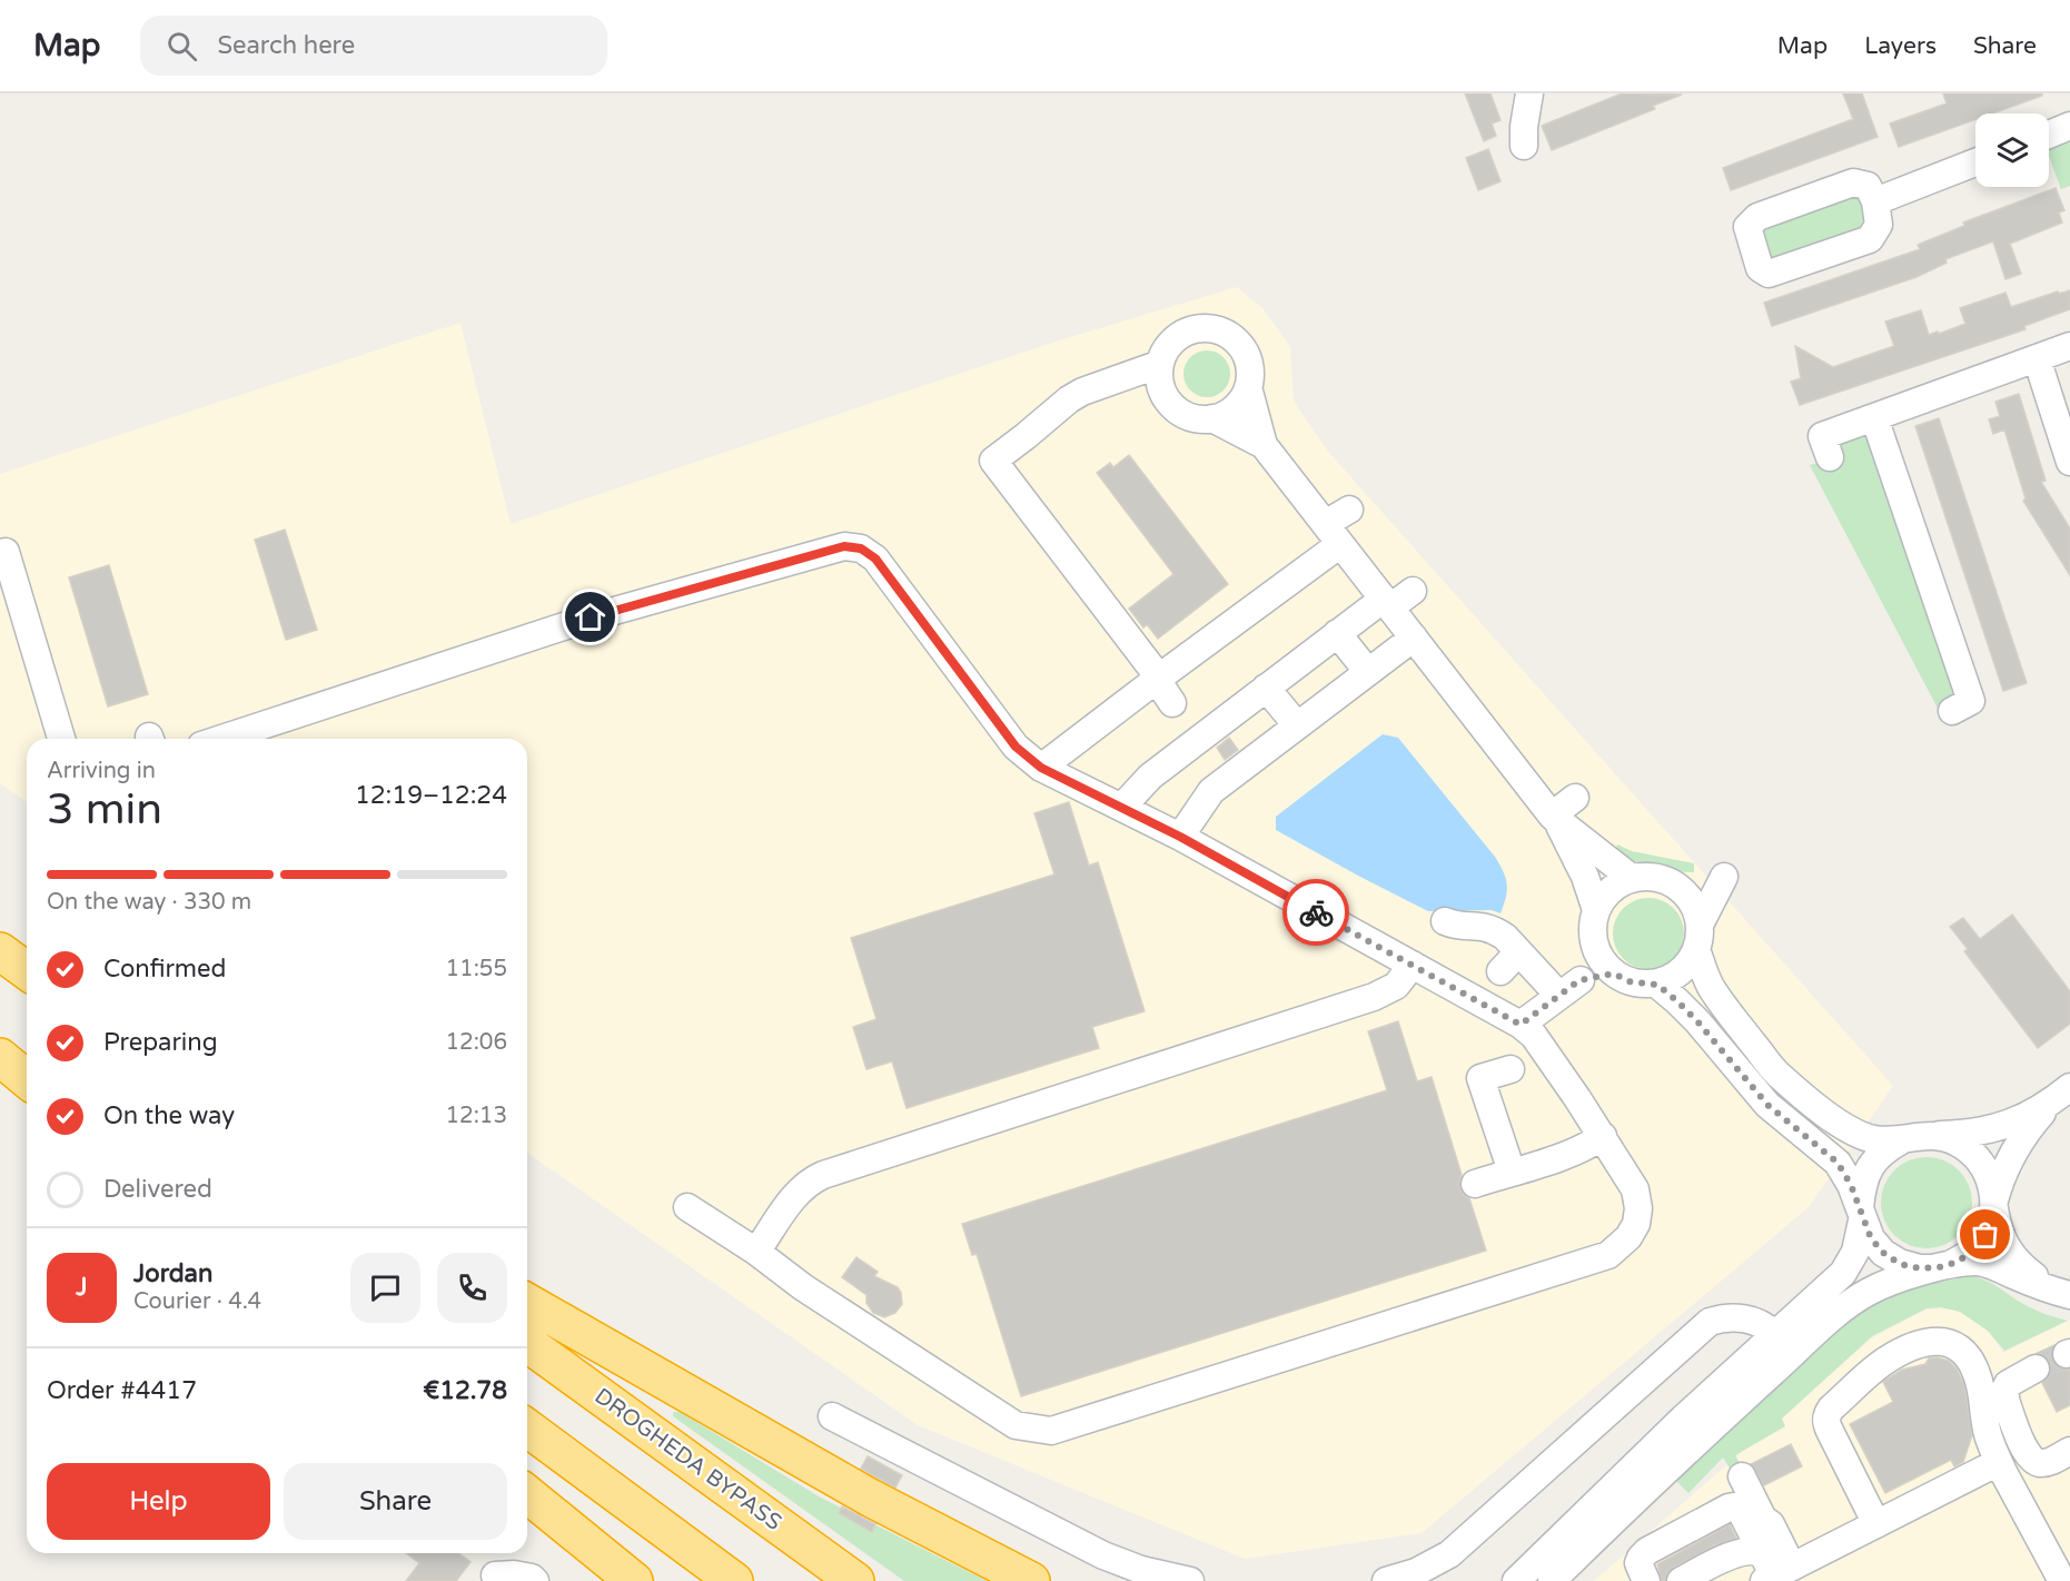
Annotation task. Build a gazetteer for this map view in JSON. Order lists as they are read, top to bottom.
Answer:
{
  "streets": {
    "highway": ["DROGHEDA BYPASS"]
  },
  "page": {
    "header": "Map",
    "search": "Search here",
    "nav": ["Map", "Layers", "Share"],
    "heading": ["3 min", "Arriving in", "12:19–12:24"],
    "panel": [
      "Jordan",
      "Courier · 4.4",
      "Order #4417",
      "€12.78"
    ],
    "bar": "On the way · 330 m",
    "list": [
      ["Confirmed", "11:55"],
      ["Preparing", "12:06"],
      ["On the way", "12:13"],
      "Delivered"
    ],
    "round": "J",
    "buttons": ["Help", "Share"]
  }
}
